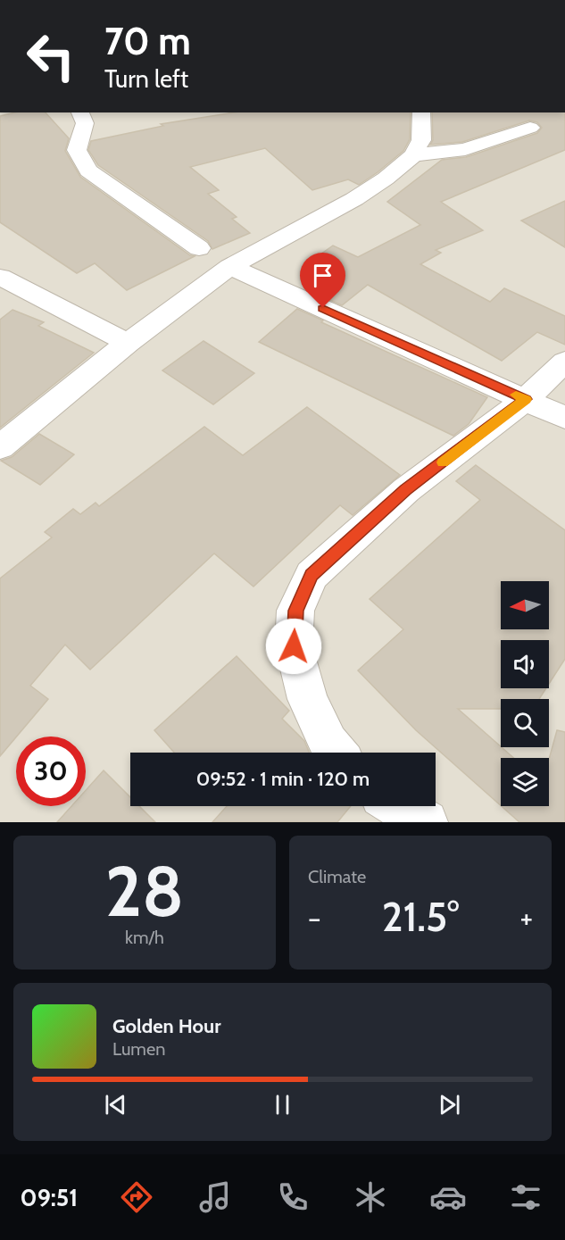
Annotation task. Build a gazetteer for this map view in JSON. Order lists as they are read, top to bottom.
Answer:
{
  "north": "left",
  "page": {
    "turn": ["70 m", "Turn left"],
    "limit": "30",
    "trip": "09:52 · 1 min · 120 m",
    "tile": [
      ["28", "km/h"],
      "Climate"
    ],
    "heat": ["−", "21.5°", "+"],
    "song": ["Golden Hour", "Lumen"],
    "tabs": "09:51"
  }
}
